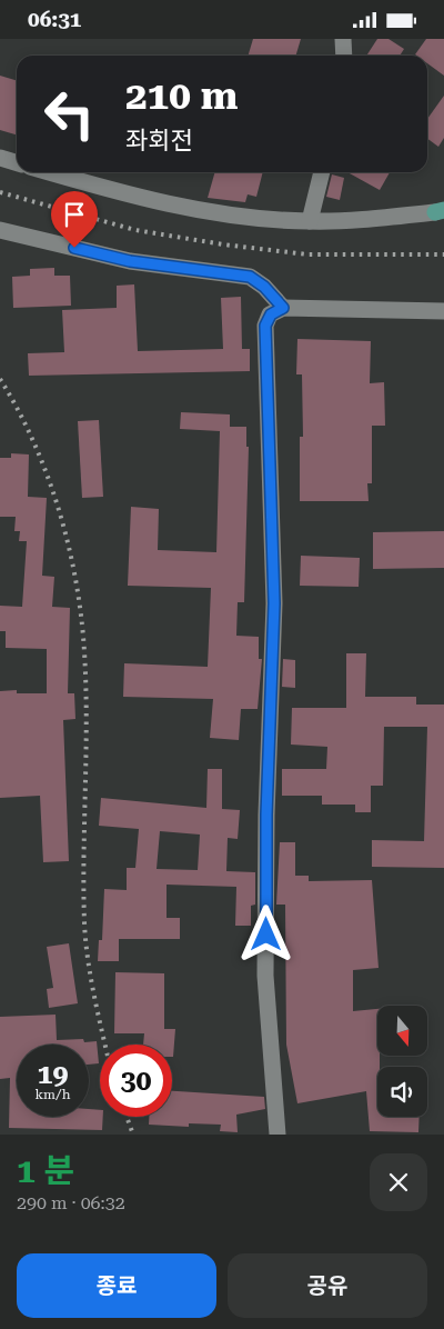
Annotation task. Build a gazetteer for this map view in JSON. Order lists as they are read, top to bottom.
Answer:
{
  "north": "bottom",
  "page": {
    "status": "06:31",
    "turn": ["210 m", "좌회전"],
    "speed": "19 km/h",
    "limit": "30",
    "heading": ["1 분", "290 m · 06:32"],
    "buttons": ["종료", "공유"]
  }
}
